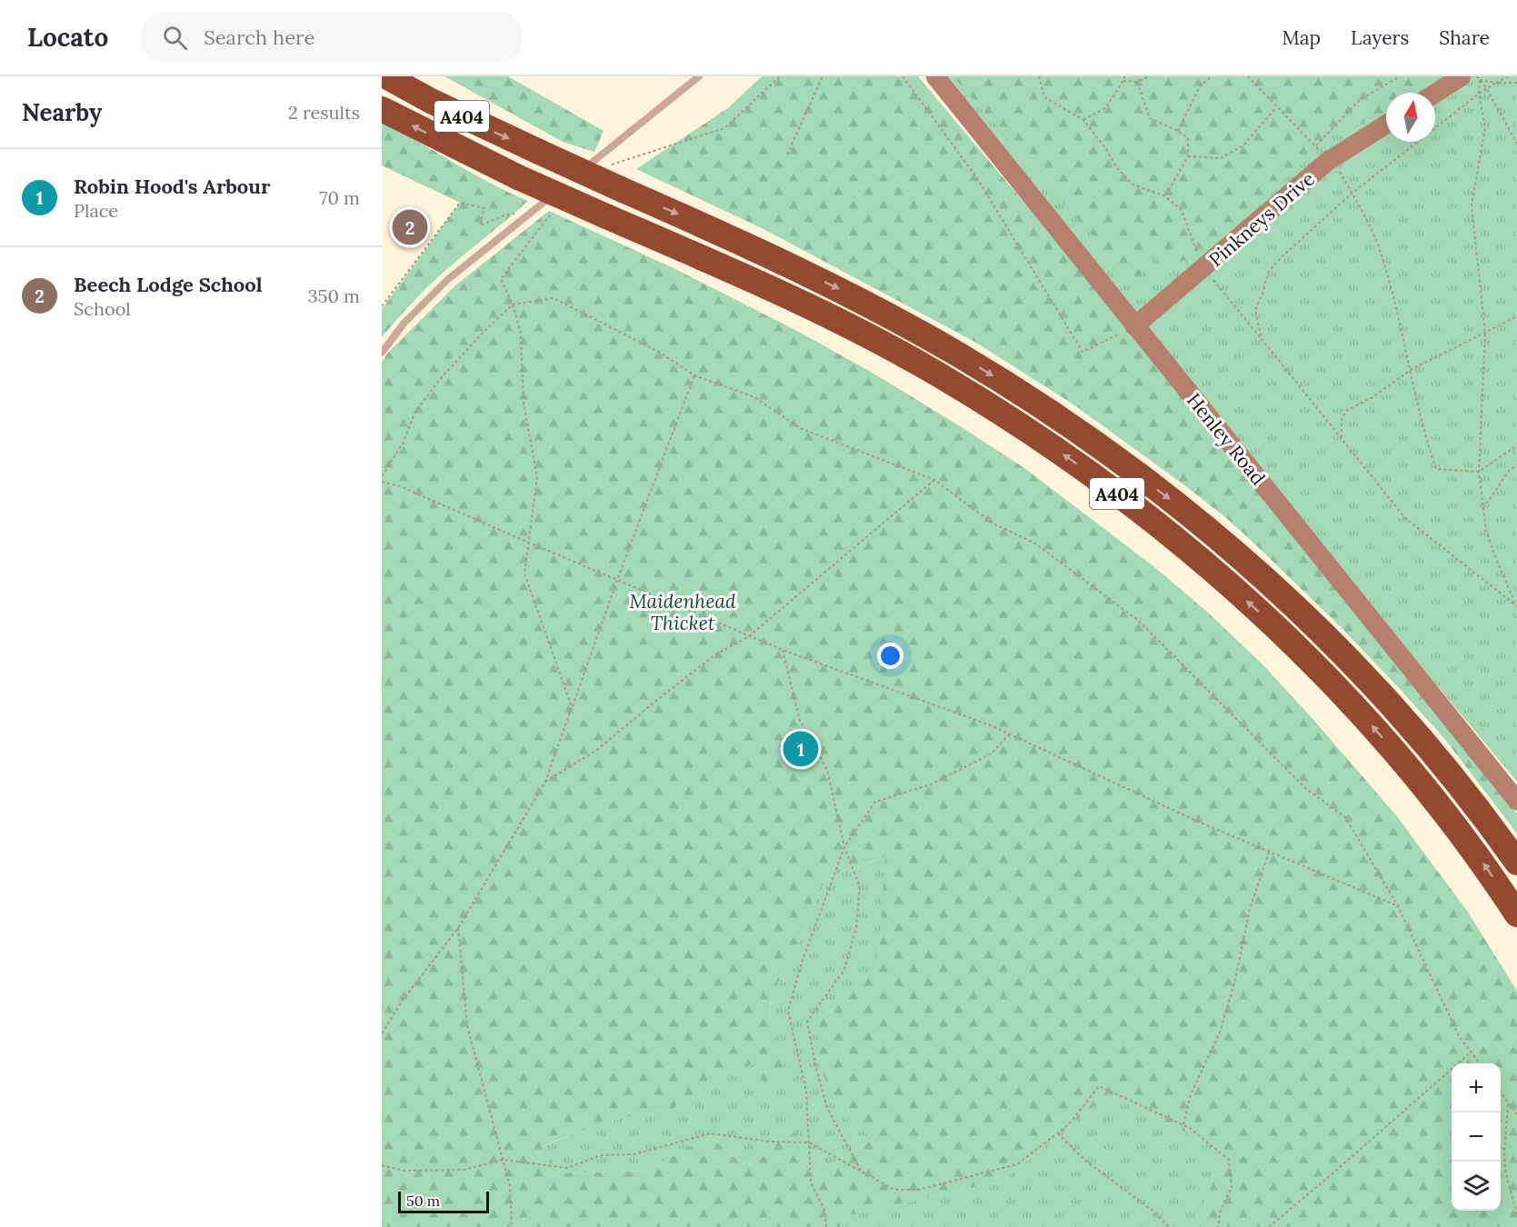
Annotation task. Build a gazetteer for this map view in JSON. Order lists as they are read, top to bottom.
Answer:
{
  "streets": {
    "highway": ["A404"],
    "street": ["Pinkneys Drive", "Henley Road"]
  },
  "crossings": [
    ["Pinkneys Drive", "Henley Road"]
  ],
  "parks": ["Maidenhead Thicket"],
  "scale_bar": "50 m",
  "north": "top",
  "page": {
    "header": "Locato",
    "search": "Search here",
    "nav": ["Map", "Layers", "Share"],
    "heading": ["Nearby", "2 results"],
    "list": [
      {
        "mark": "1",
        "name": "Robin Hood's Arbour",
        "note": "Place",
        "value": "70 m"
      },
      {
        "mark": "2",
        "name": "Beech Lodge School",
        "note": "School",
        "value": "350 m"
      }
    ],
    "pins": ["2", "1"],
    "map_buttons": ["+", "−"],
    "scale": "50 m"
  }
}
